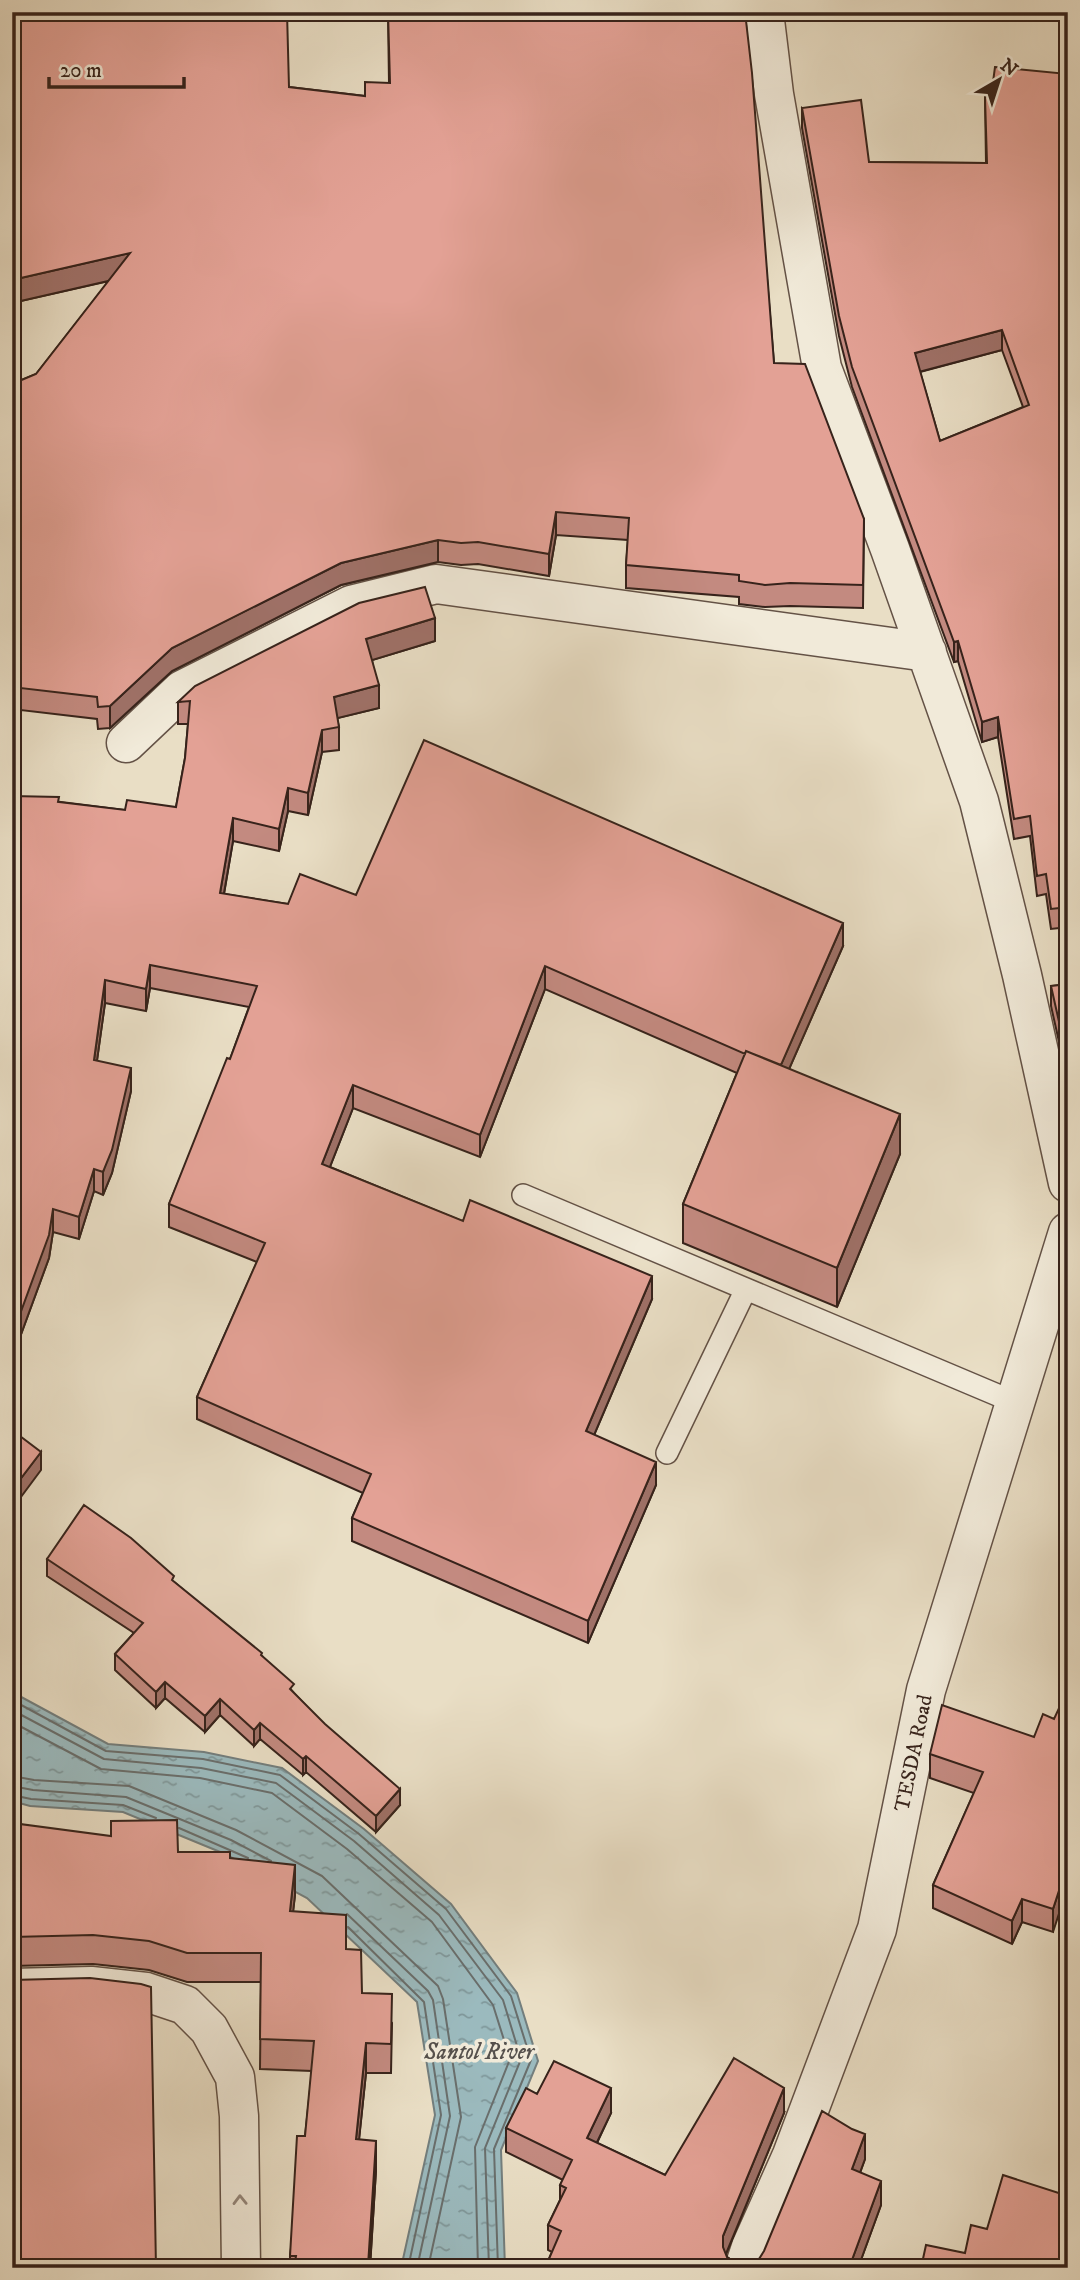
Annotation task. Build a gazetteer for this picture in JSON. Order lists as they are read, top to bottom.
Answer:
{
  "streets": {
    "street": ["TESDA Road"]
  },
  "water": ["Santol River"],
  "scale_bar": "20 m",
  "north": "top right"
}
